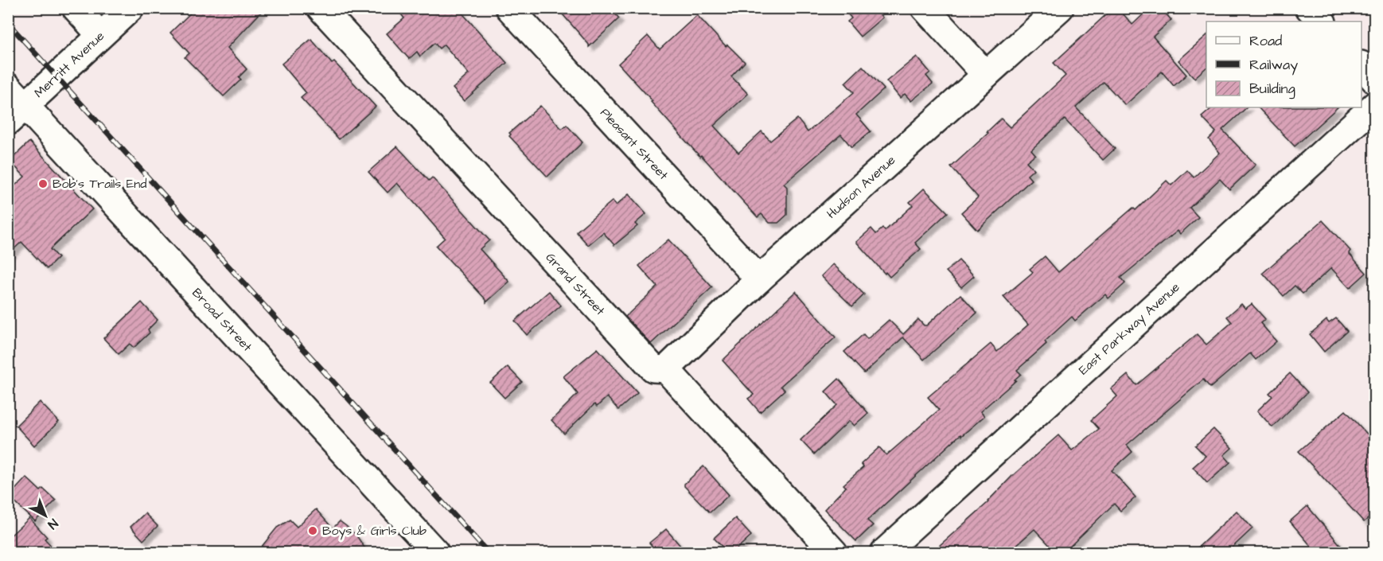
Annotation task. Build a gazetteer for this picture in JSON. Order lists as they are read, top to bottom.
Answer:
{
  "streets": {
    "street": [
      "Merritt Avenue",
      "Pleasant Street",
      "Hudson Avenue",
      "Grand Street",
      "Broad Street",
      "East Parkway Avenue"
    ]
  },
  "crossings": [
    ["Merritt Avenue", "Broad Street"],
    ["Pleasant Street", "Hudson Avenue"],
    ["Hudson Avenue", "Grand Street"]
  ],
  "places": ["Bob's Trails End", "Boys & Girls Club"],
  "legend": ["Road", "Railway", "Building"],
  "north": "bottom right"
}
